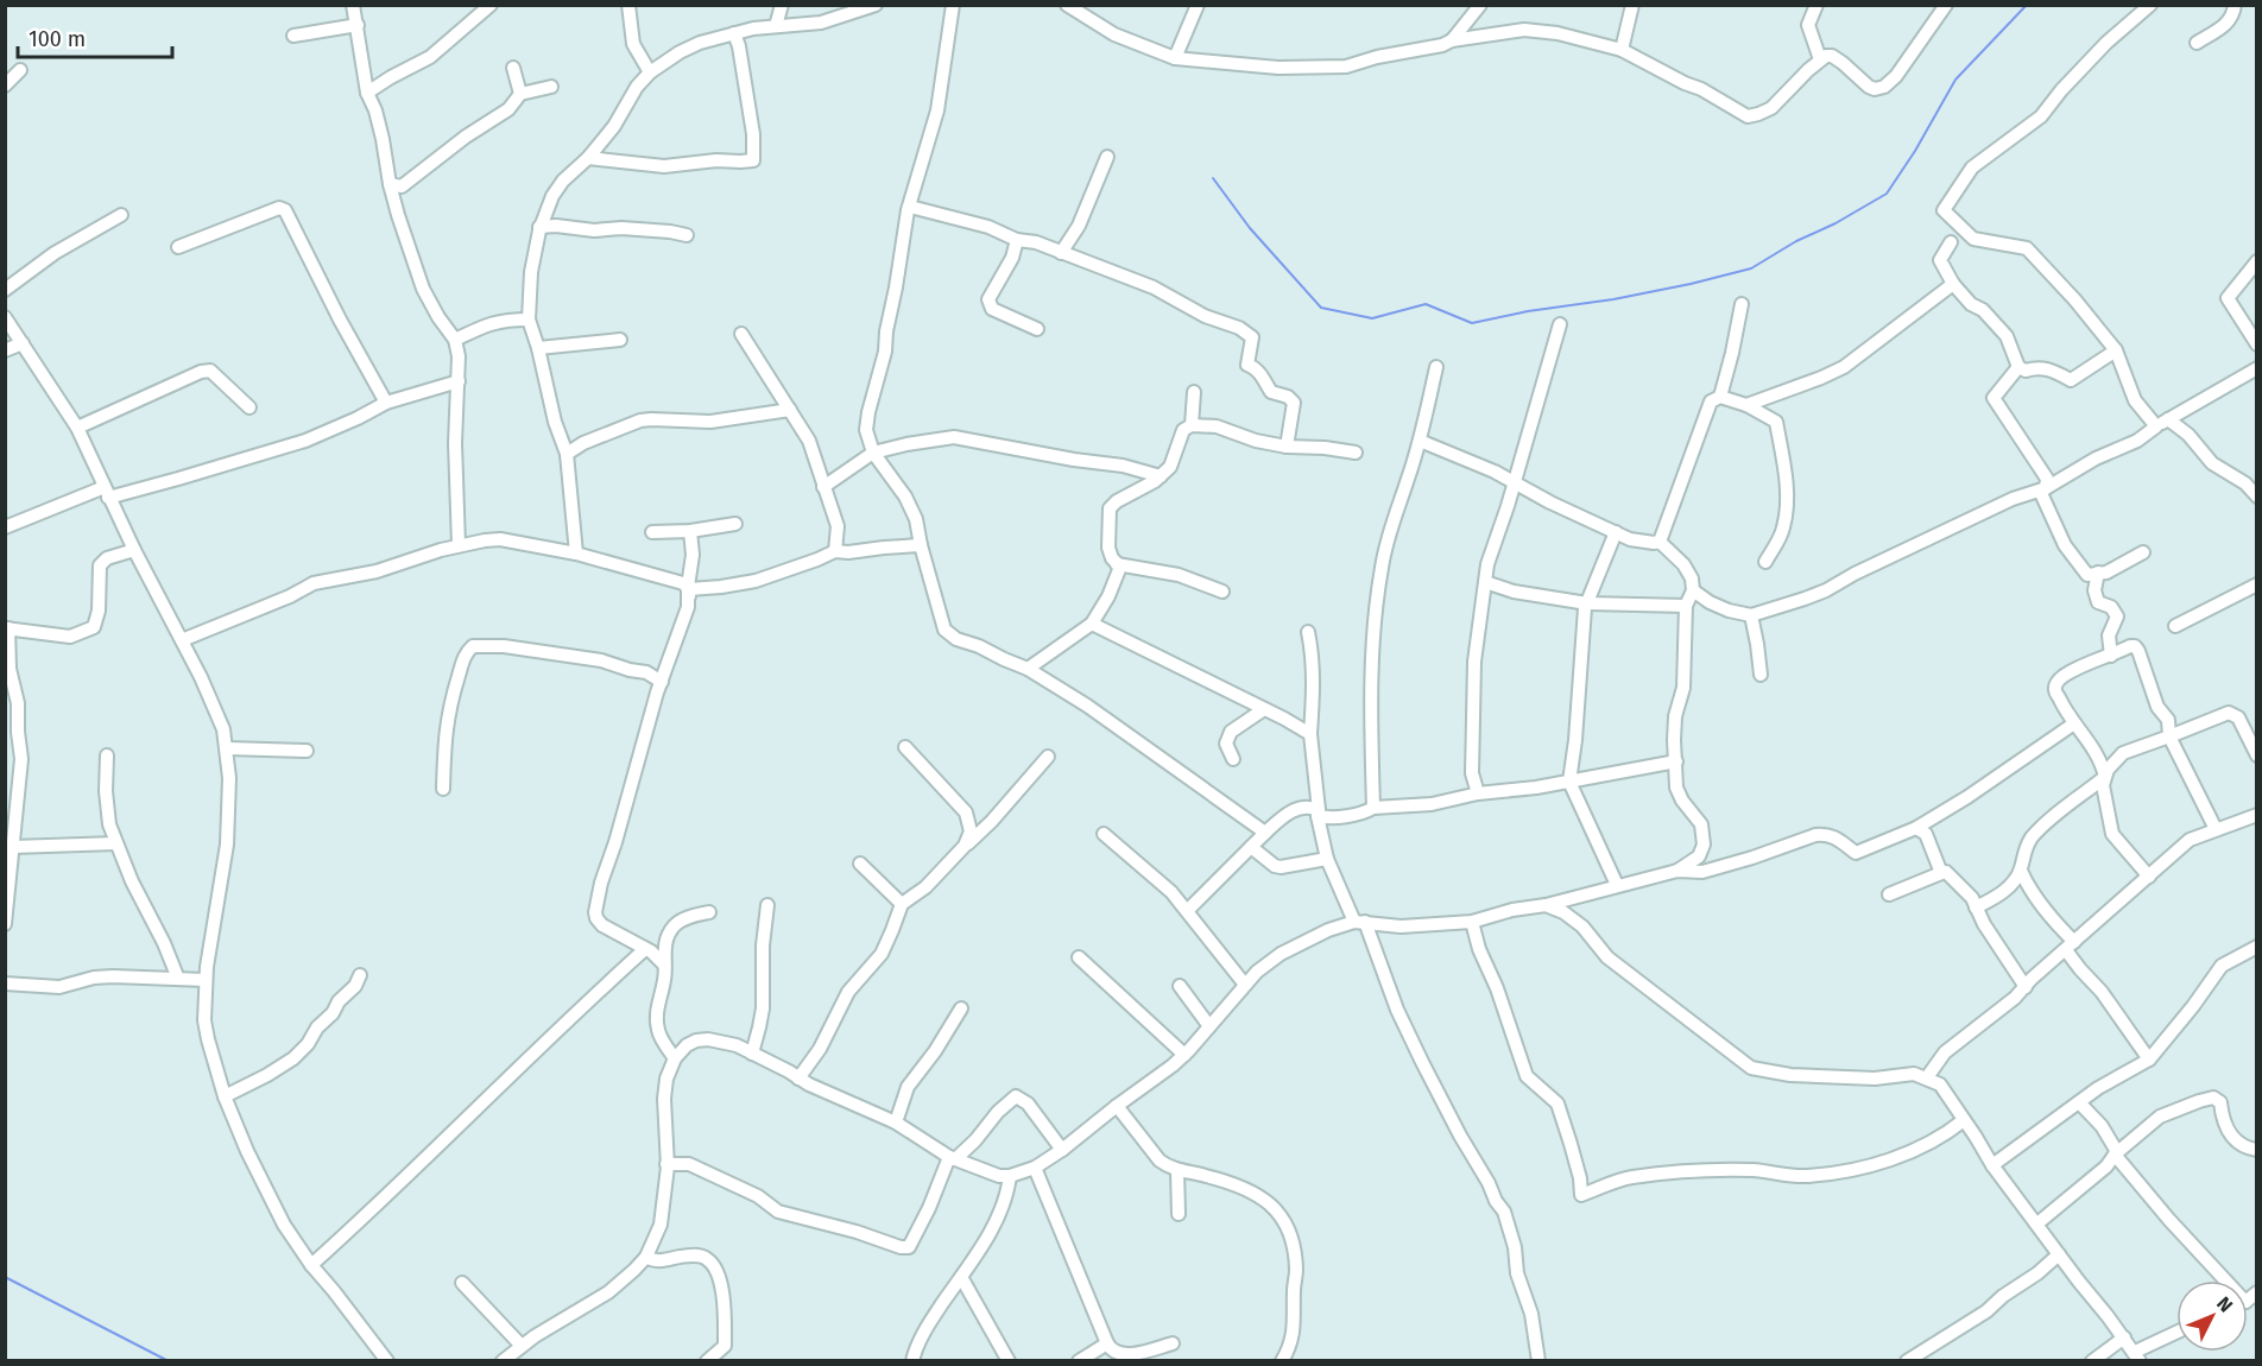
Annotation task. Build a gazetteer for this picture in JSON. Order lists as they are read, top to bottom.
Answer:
{
  "scale_bar": "100 m",
  "north": "top right"
}
